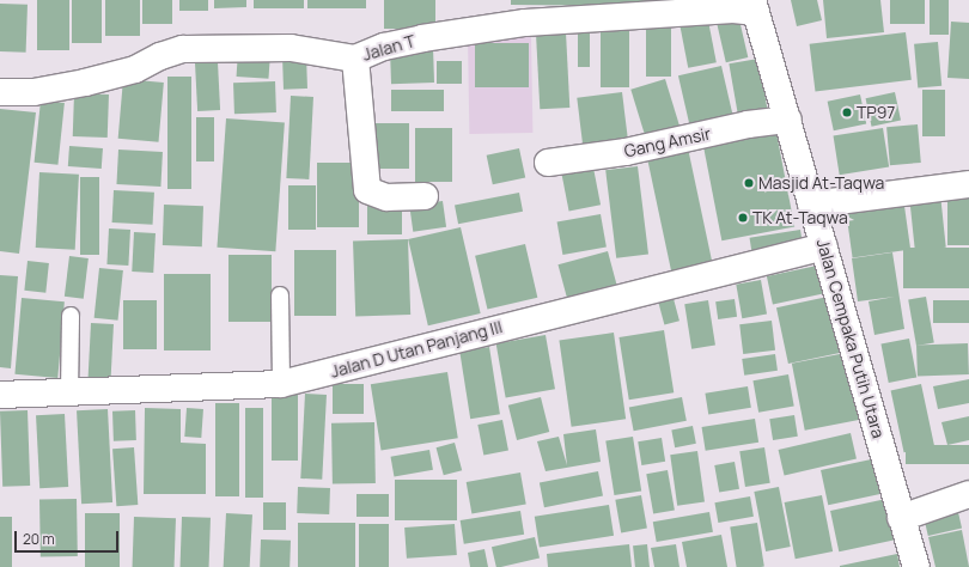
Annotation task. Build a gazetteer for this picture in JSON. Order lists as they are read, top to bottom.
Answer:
{
  "streets": {
    "street": [
      "Jalan T",
      "Gang Amsir",
      "Jalan Cempaka Putih Utara",
      "Jalan D Utan Panjang III"
    ]
  },
  "crossings": [
    ["Jalan T", "Jalan Cempaka Putih Utara"],
    ["Gang Amsir", "Jalan Cempaka Putih Utara"],
    ["Jalan Cempaka Putih Utara", "Jalan D Utan Panjang III"]
  ],
  "places": ["TP97", "Masjid At-Taqwa", "TK At-Taqwa"],
  "scale_bar": "20 m"
}
